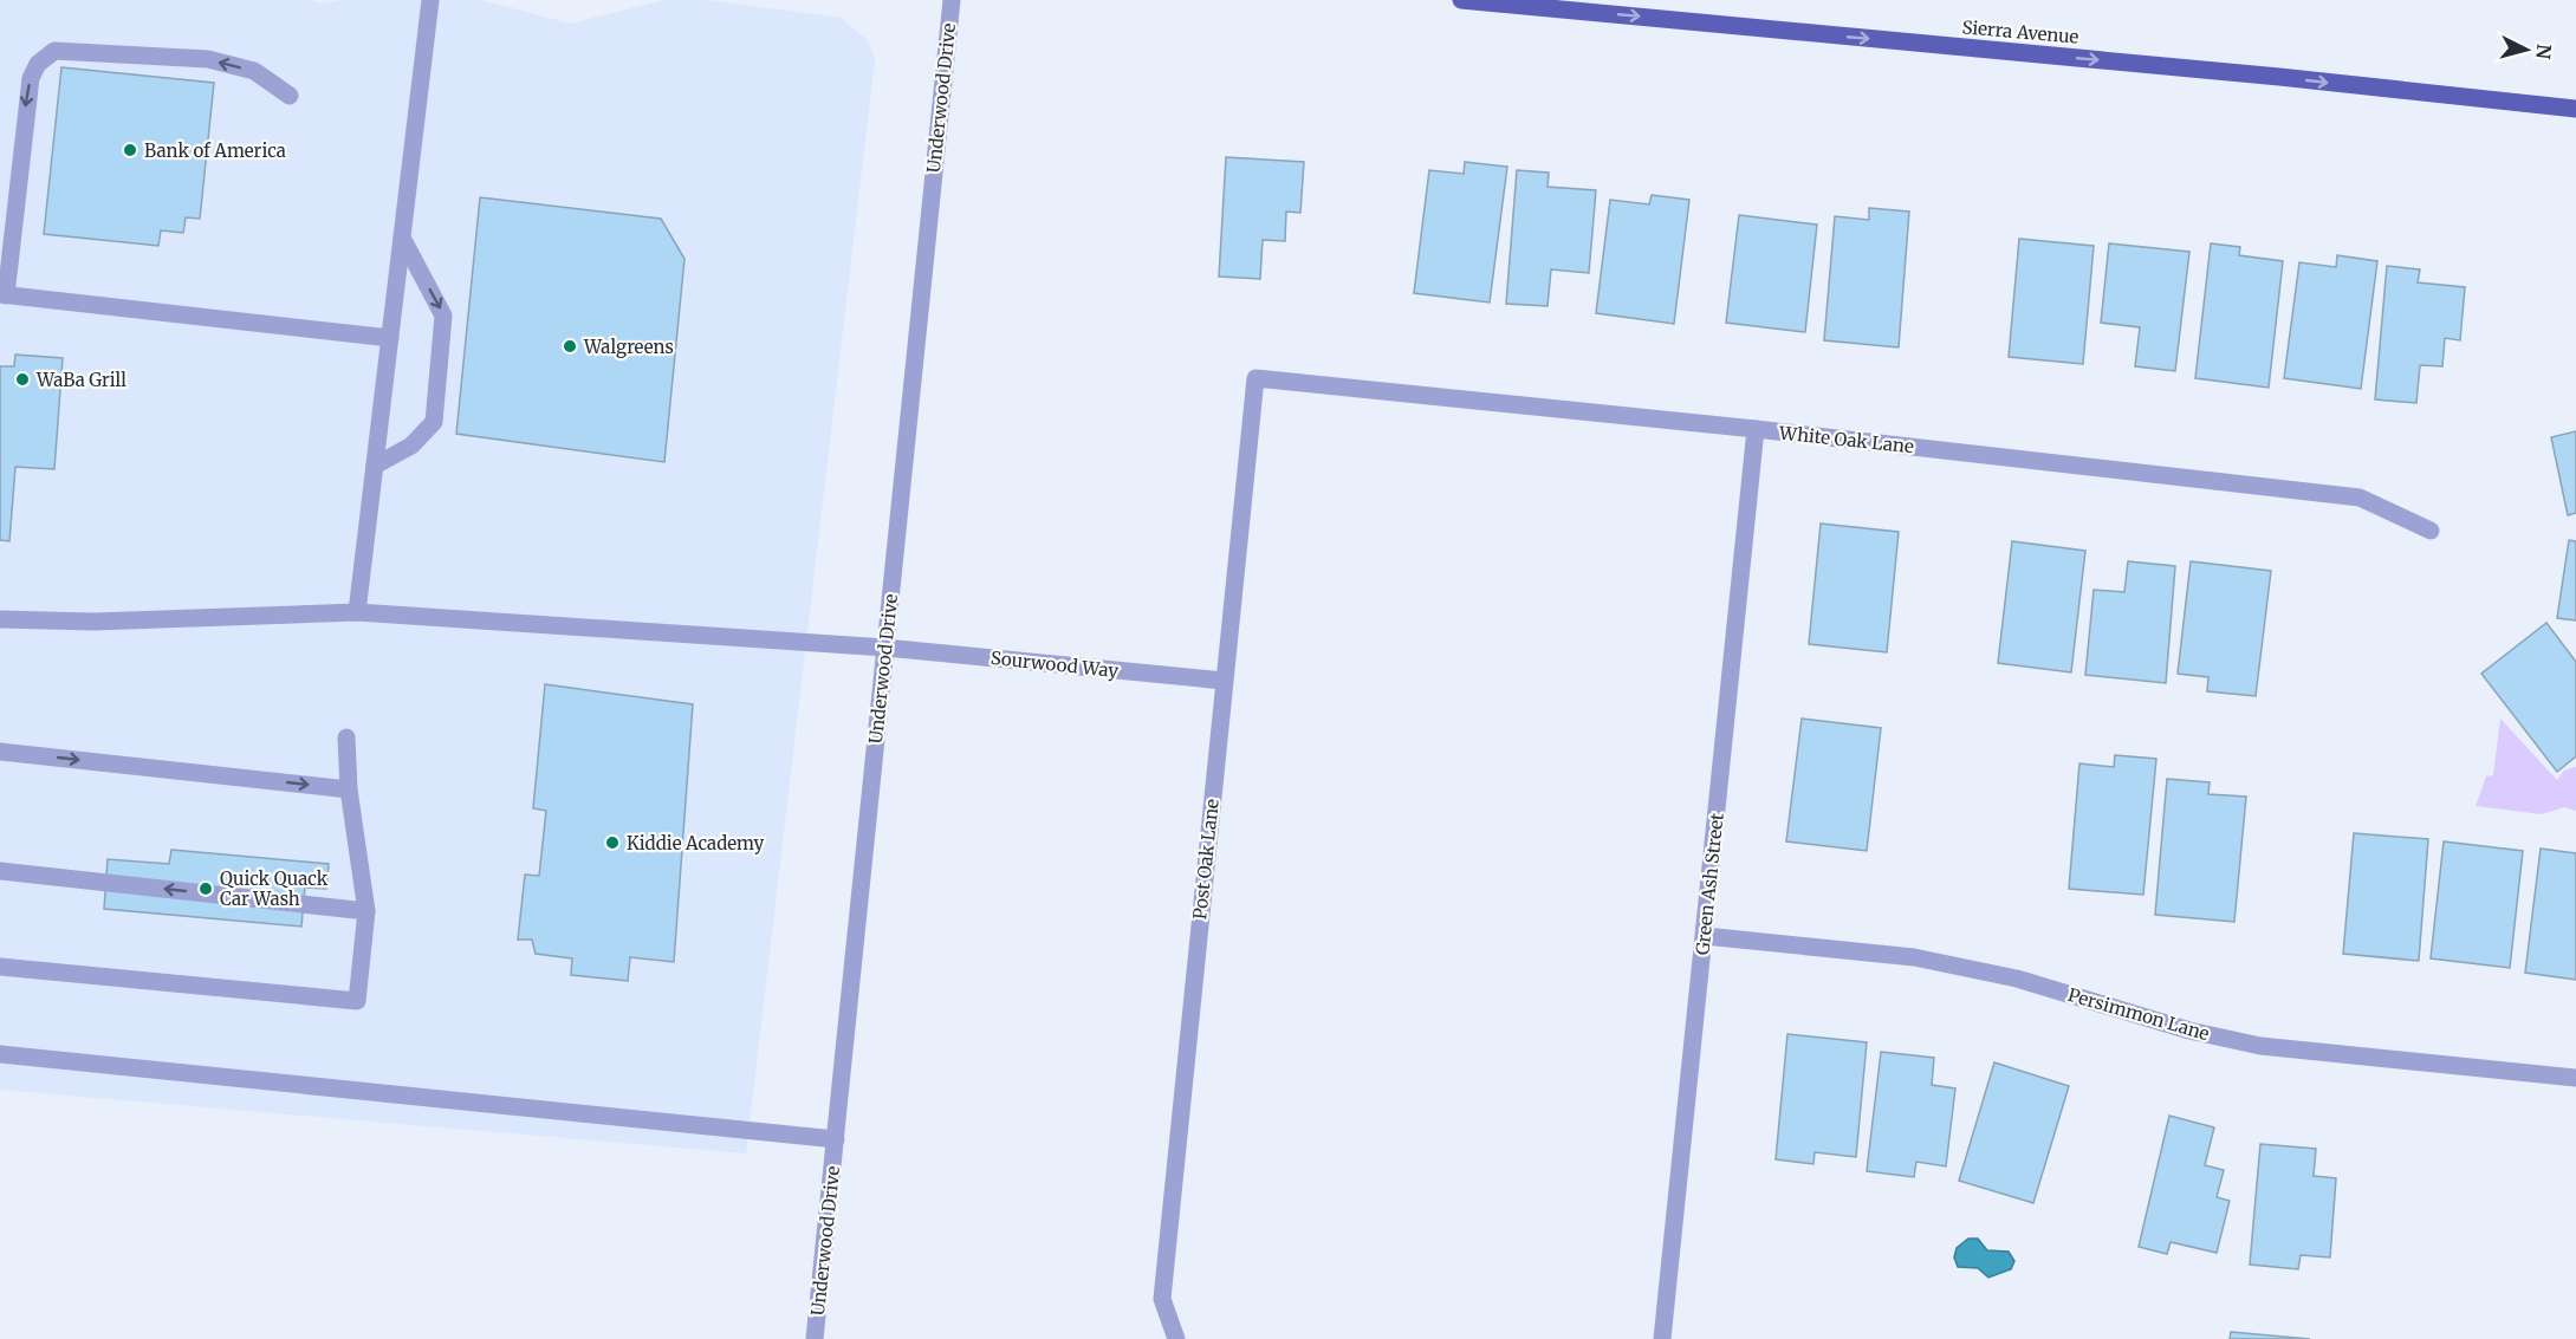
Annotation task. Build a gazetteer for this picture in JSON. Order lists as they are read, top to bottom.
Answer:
{
  "streets": {
    "main road": ["Sierra Avenue"],
    "street": [
      "Underwood Drive",
      "White Oak Lane",
      "Sourwood Way",
      "Post Oak Lane",
      "Green Ash Street",
      "Persimmon Lane"
    ]
  },
  "crossings": [
    ["Underwood Drive", "Sourwood Way"],
    ["White Oak Lane", "Post Oak Lane"],
    ["White Oak Lane", "Green Ash Street"],
    ["Sourwood Way", "Post Oak Lane"],
    ["Green Ash Street", "Persimmon Lane"]
  ],
  "one_way": ["Sierra Avenue"],
  "places": [
    "Bank of America",
    "Walgreens",
    "WaBa Grill",
    "Kiddie Academy",
    "Quick Quack Car Wash"
  ],
  "north": "right"
}
